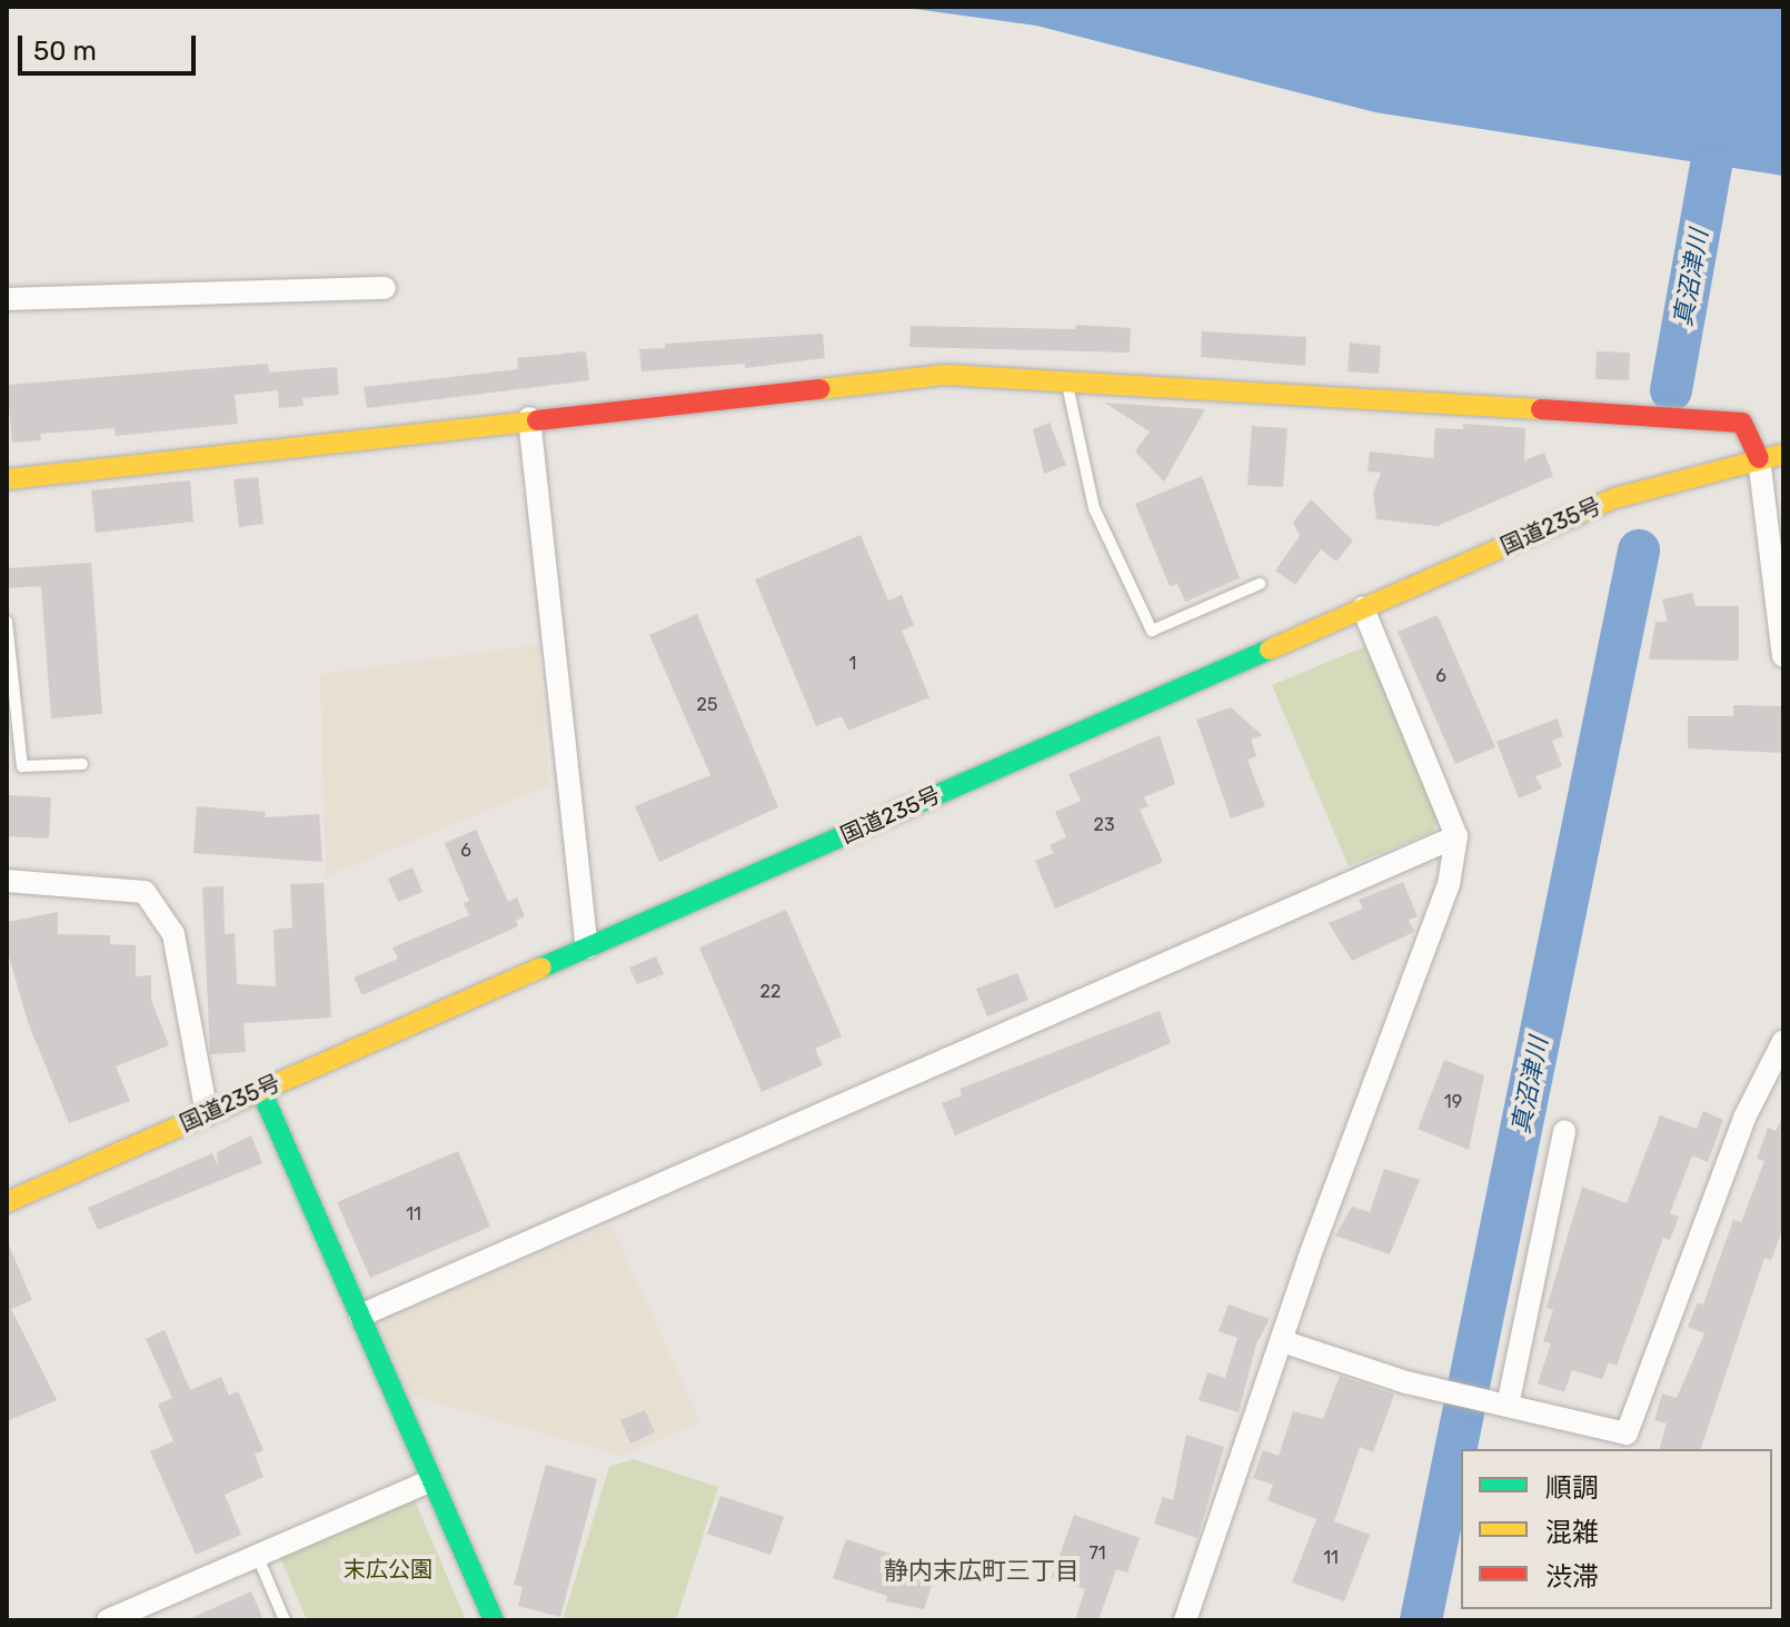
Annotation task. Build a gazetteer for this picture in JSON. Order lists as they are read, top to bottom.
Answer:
{
  "streets": {
    "main road": ["国道235号"]
  },
  "districts": ["静内末広町三丁目"],
  "water": ["真沼津川"],
  "parks": ["末広公園"],
  "house_numbers": [
    "1",
    "6",
    "25",
    "23",
    "6",
    "22",
    "19",
    "11",
    "71",
    "11"
  ],
  "legend": ["順調", "混雑", "渋滞"],
  "scale_bar": "50 m"
}
